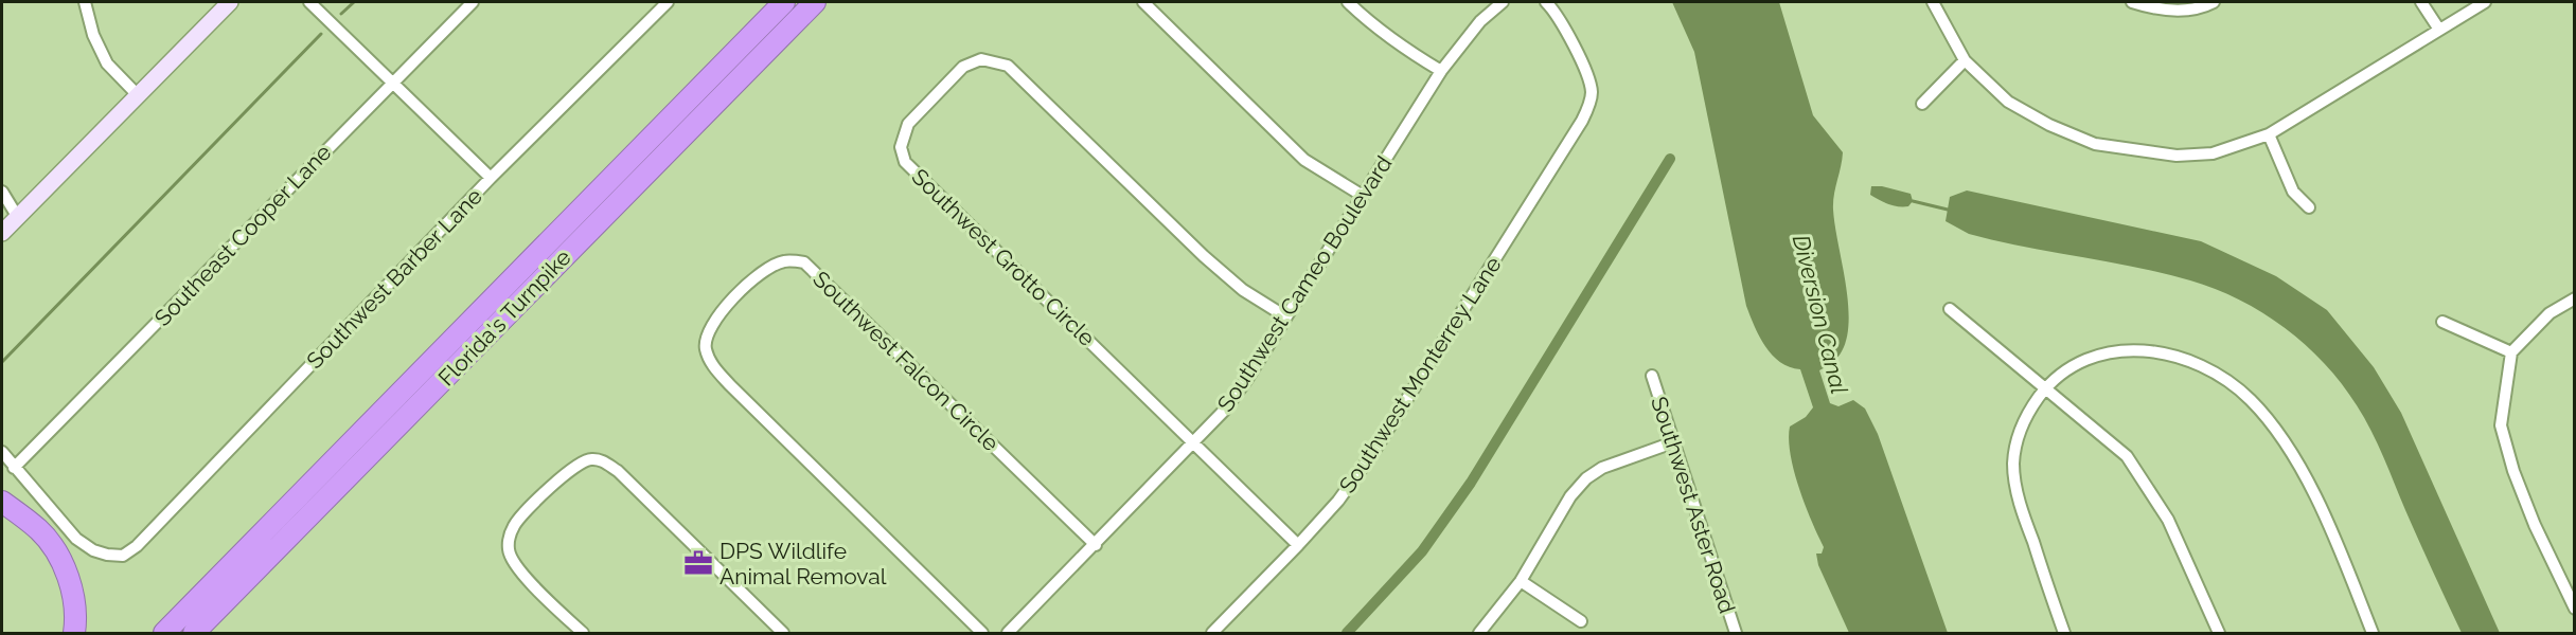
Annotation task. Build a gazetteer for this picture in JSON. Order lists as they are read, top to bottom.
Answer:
{
  "streets": {
    "highway": ["Florida's Turnpike"],
    "street": [
      "Southeast Cooper Lane",
      "Southwest Grotto Circle",
      "Southwest Barber Lane",
      "Southwest Cameo Boulevard",
      "Southwest Falcon Circle",
      "Southwest Monterrey Lane",
      "Southwest Aster Road"
    ]
  },
  "crossings": [
    ["Southeast Cooper Lane", "Southwest Barber Lane"],
    ["Southwest Grotto Circle", "Southwest Cameo Boulevard"],
    ["Southwest Grotto Circle", "Southwest Monterrey Lane"],
    ["Southwest Cameo Boulevard", "Southwest Falcon Circle"]
  ],
  "water": ["Diversion Canal"],
  "places": {
    "office": ["DPS Wildlife Animal Removal"]
  }
}
